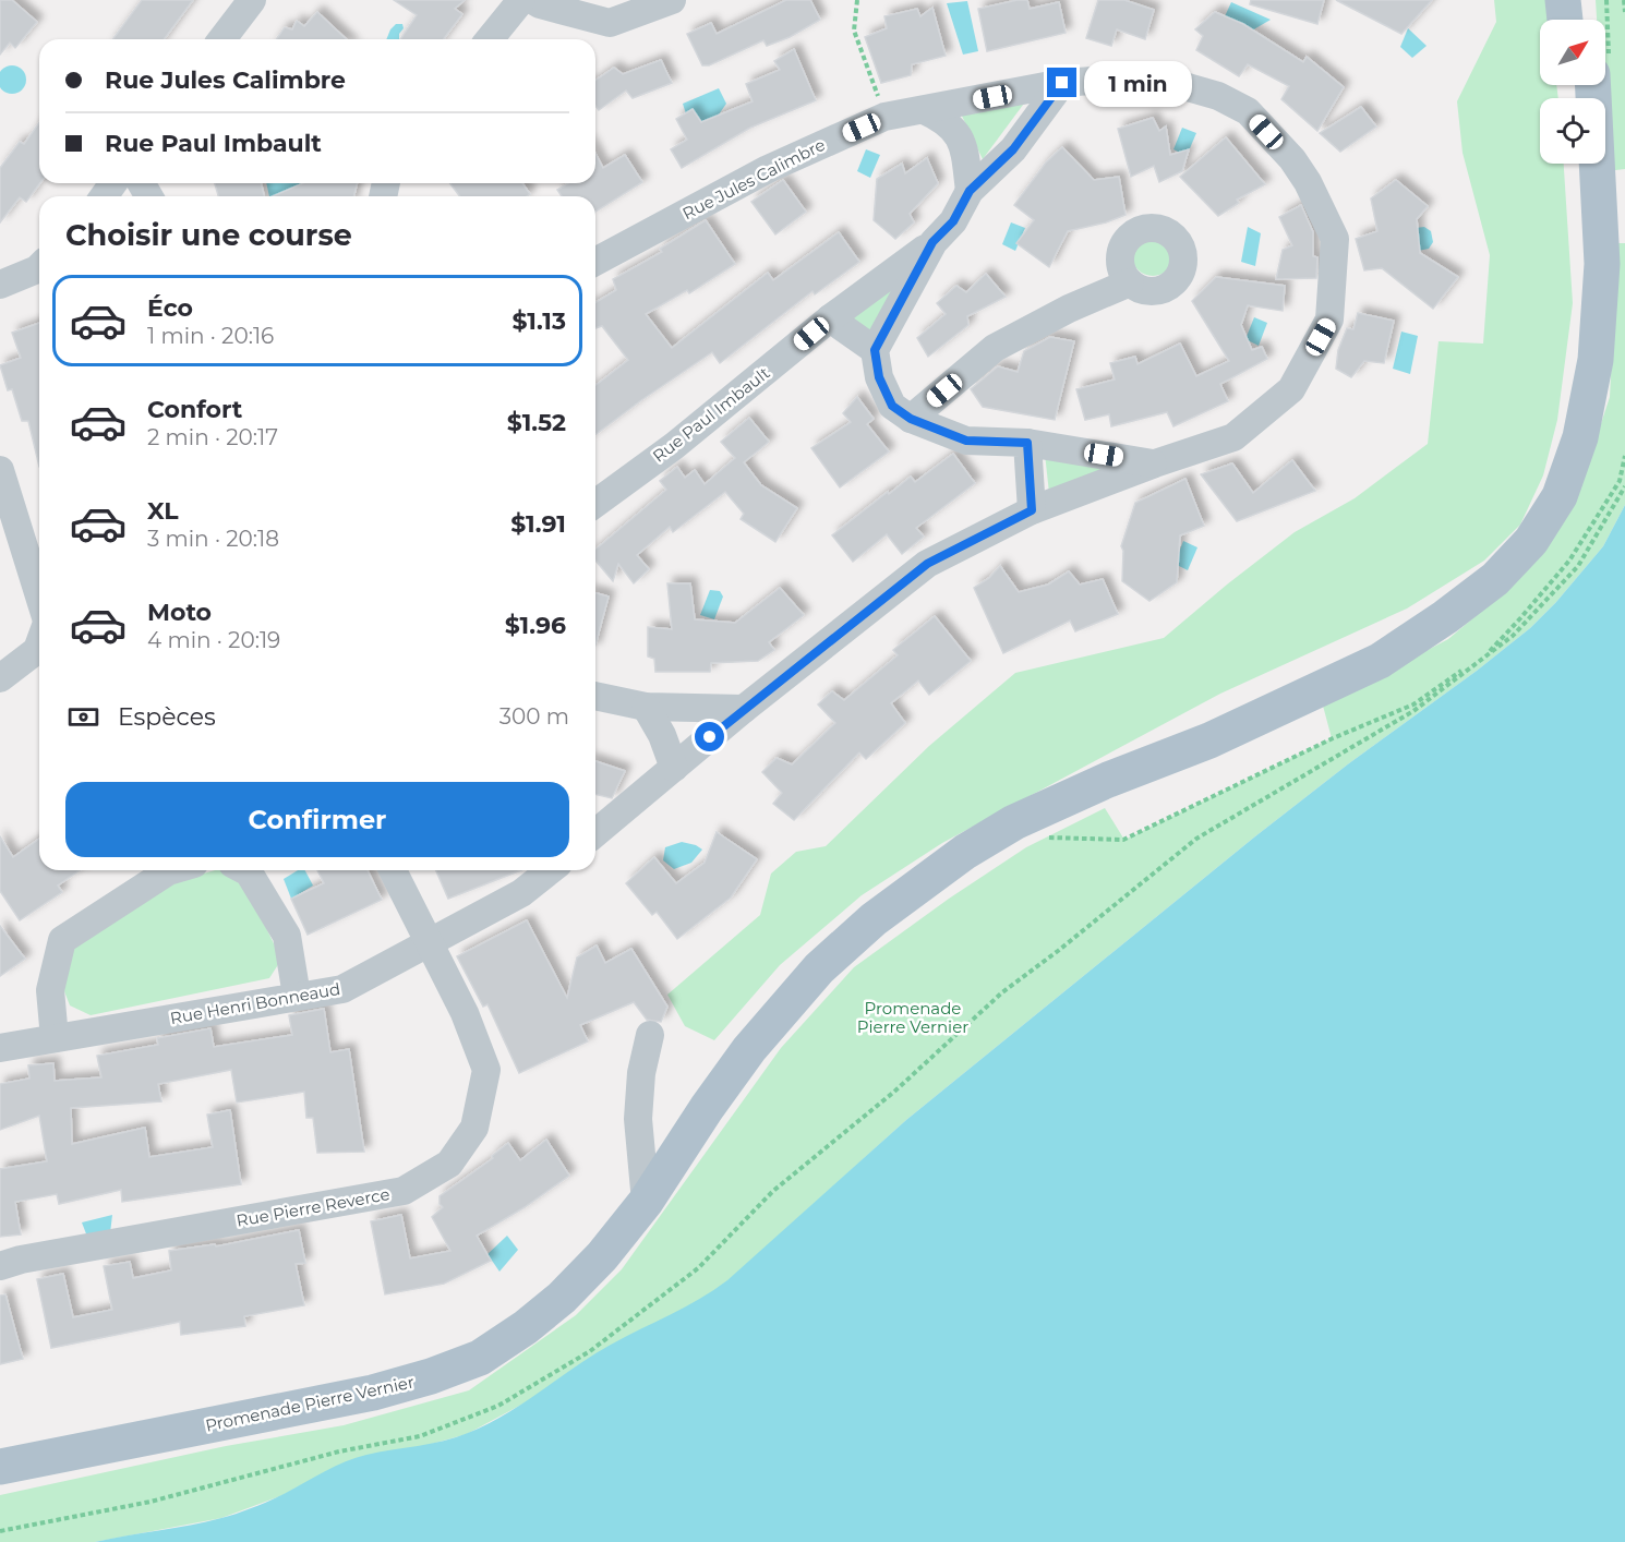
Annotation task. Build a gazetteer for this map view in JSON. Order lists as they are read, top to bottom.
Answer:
{
  "streets": {
    "main road": ["Promenade Pierre Vernier"],
    "street": [
      "Rue Jules Calimbre",
      "Rue Paul Imbault",
      "Rue Henri Bonneaud",
      "Rue Pierre Reverce"
    ]
  },
  "crossings": [
    ["Rue Jules Calimbre", "Rue Paul Imbault"],
    ["Rue Henri Bonneaud", "Rue Pierre Reverce"]
  ],
  "parks": ["Promenade Pierre Vernier"],
  "north": "top right",
  "page": {
    "banner": ["Rue Jules Calimbre", "Rue Paul Imbault"],
    "bubble": "1 min",
    "heading": "Choisir une course",
    "list": [
      {
        "name": "Éco",
        "note": "1 min · 20:16",
        "value": "$1.13"
      },
      {
        "name": "Confort",
        "note": "2 min · 20:17",
        "value": "$1.52"
      },
      {
        "name": "XL",
        "note": "3 min · 20:18",
        "value": "$1.91"
      },
      {
        "name": "Moto",
        "note": "4 min · 20:19",
        "value": "$1.96"
      }
    ],
    "pay": ["Espèces", "300 m"],
    "buttons": "Confirmer"
  }
}
